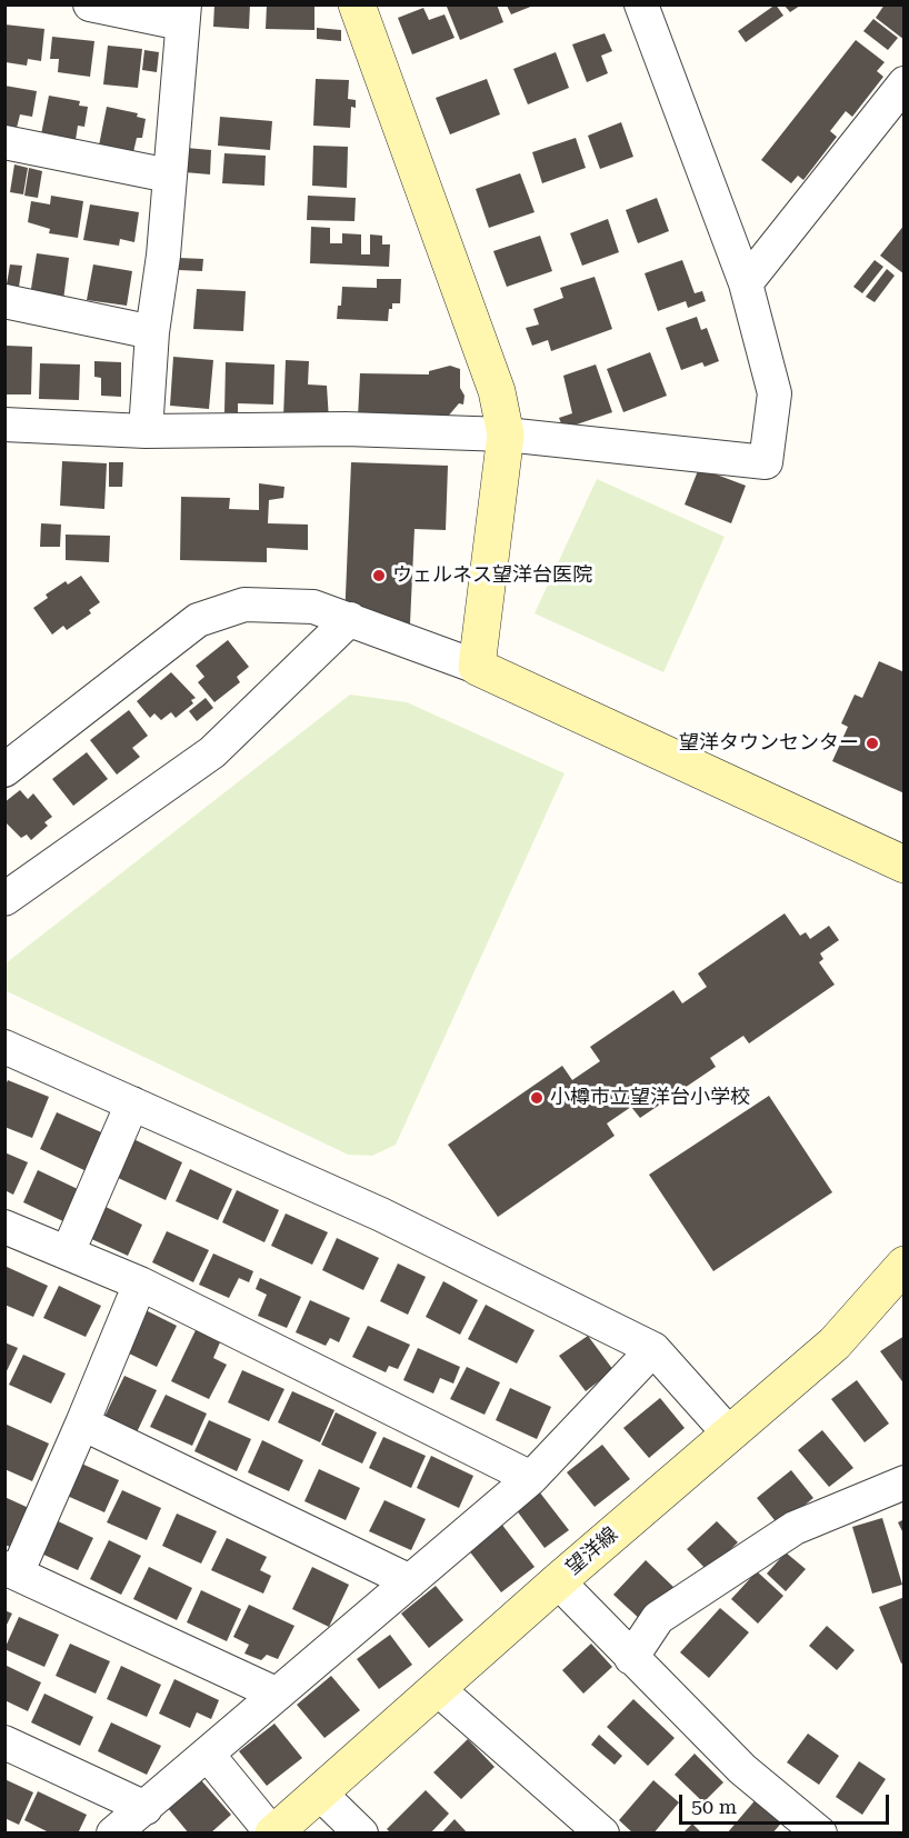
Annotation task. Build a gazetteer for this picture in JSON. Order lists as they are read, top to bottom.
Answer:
{
  "streets": {
    "street": ["望洋線"]
  },
  "places": ["ウェルネス望洋台医院", "望洋タウンセンター", "小樽市立望洋台小学校"],
  "scale_bar": "50 m"
}
